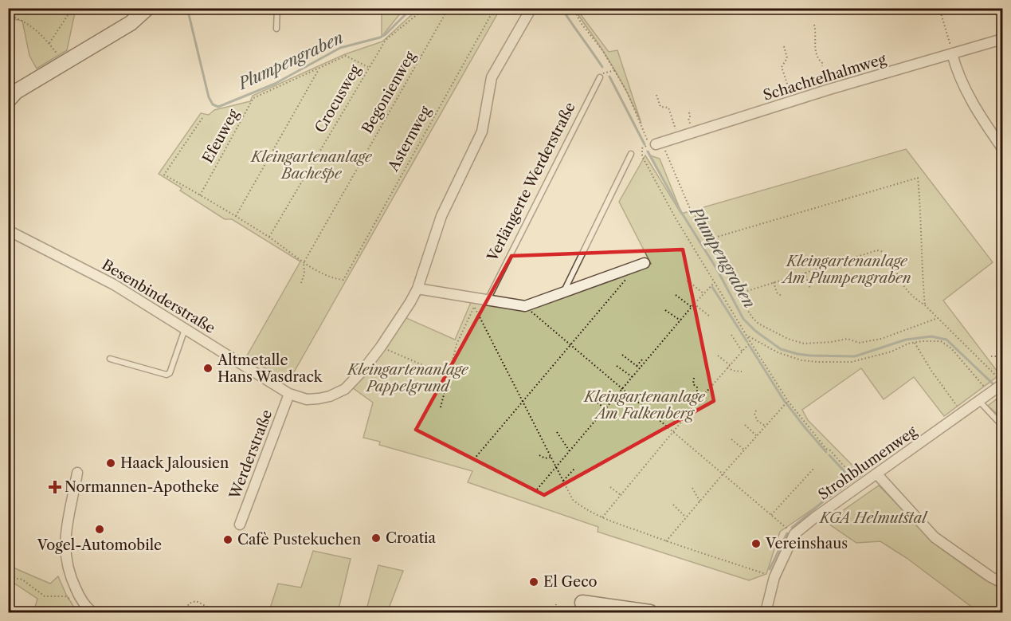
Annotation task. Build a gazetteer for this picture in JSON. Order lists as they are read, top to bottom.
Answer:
{
  "streets": {
    "street": [
      "Schachtelhalmweg",
      "Besenbinderstraße",
      "Werderstraße",
      "Strohblumenweg"
    ],
    "lane": ["Verlängerte Werderstraße"],
    "path": [
      "Begonienweg",
      "Crocusweg",
      "Efeuweg",
      "Asternweg"
    ]
  },
  "crossings": [
    ["Begonienweg", "Asternweg"],
    ["Crocusweg", "Efeuweg"],
    ["Besenbinderstraße", "Werderstraße"]
  ],
  "water": ["Plumpengraben"],
  "parks": [
    "Kleingartenanlage Bachespe",
    "Kleingartenanlage Am Plumpengraben",
    "Kleingartenanlage Pappelgrund",
    "Kleingartenanlage Am Falkenberg",
    "KGA Helmutstal"
  ],
  "places": {
    "other": [
      "Altmetalle Hans Wasdrack",
      "Haack Jalousien",
      "Vogel-Automobile",
      "Croatia",
      "Cafè Pustekuchen",
      "Vereinshaus",
      "El Geco"
    ],
    "health": ["Normannen-Apotheke"]
  }
}
